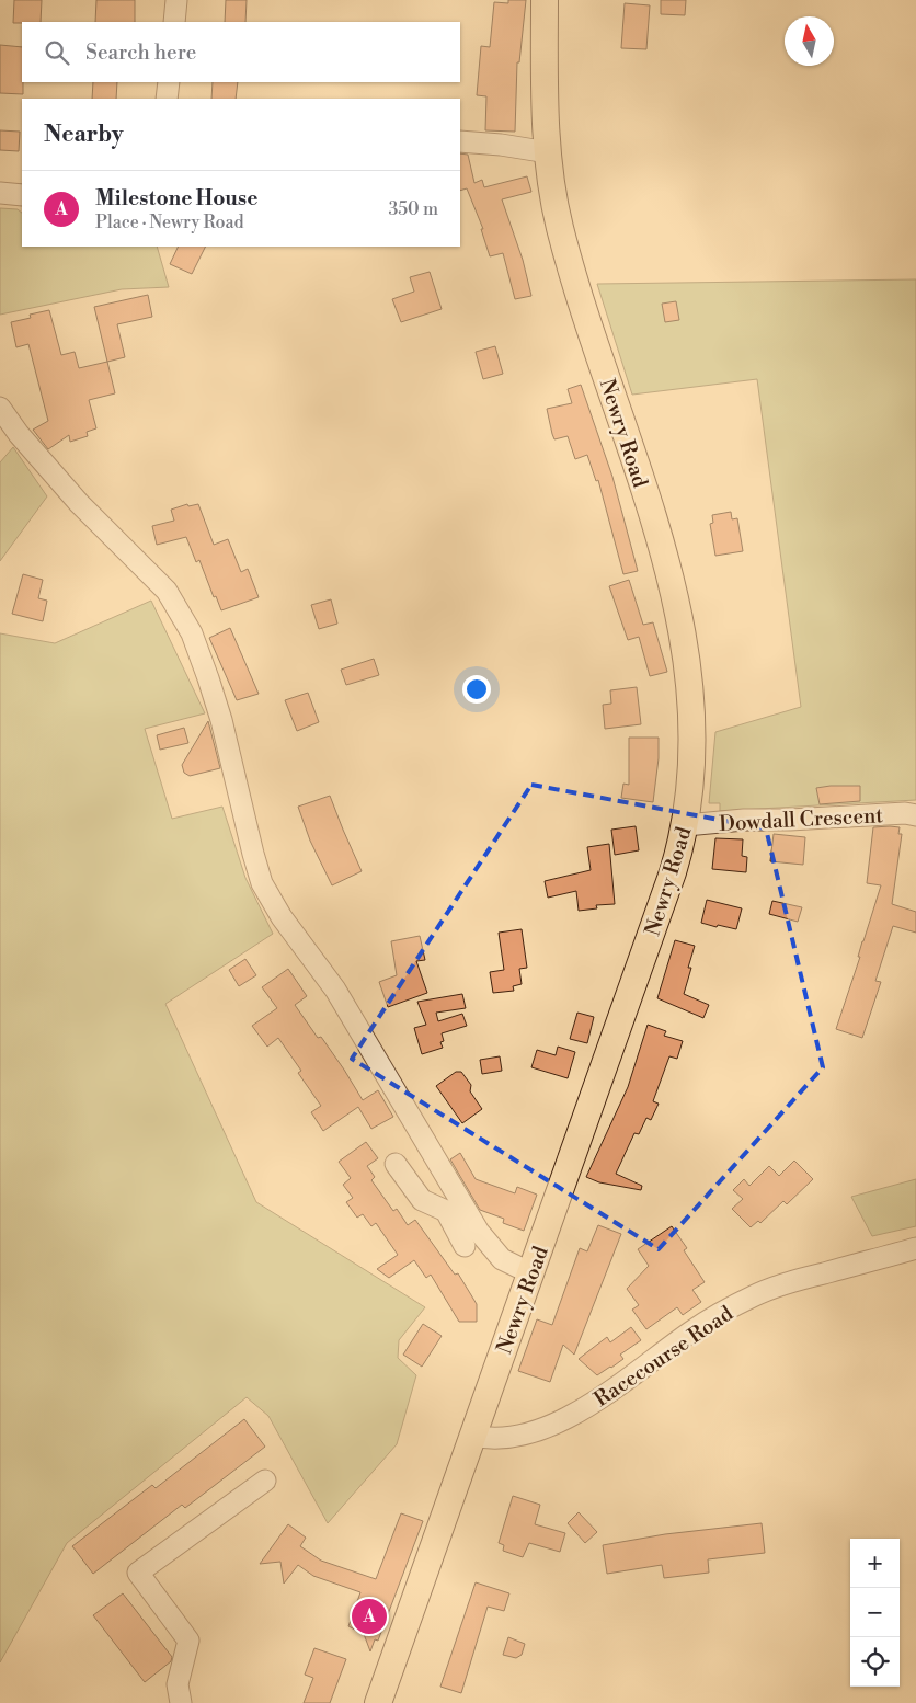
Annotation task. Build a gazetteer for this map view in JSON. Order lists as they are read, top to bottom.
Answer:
{
  "streets": {
    "main road": ["Newry Road"],
    "street": ["Dowdall Crescent", "Racecourse Road"]
  },
  "crossings": [
    ["Newry Road", "Dowdall Crescent"],
    ["Newry Road", "Racecourse Road"]
  ],
  "north": "top",
  "page": {
    "search": "Search here",
    "heading": "Nearby",
    "list": [
      {
        "mark": "A",
        "name": "Milestone House",
        "note": "Place · Newry Road",
        "value": "350 m"
      }
    ],
    "map_buttons": ["+", "−"],
    "pins": "A"
  }
}
